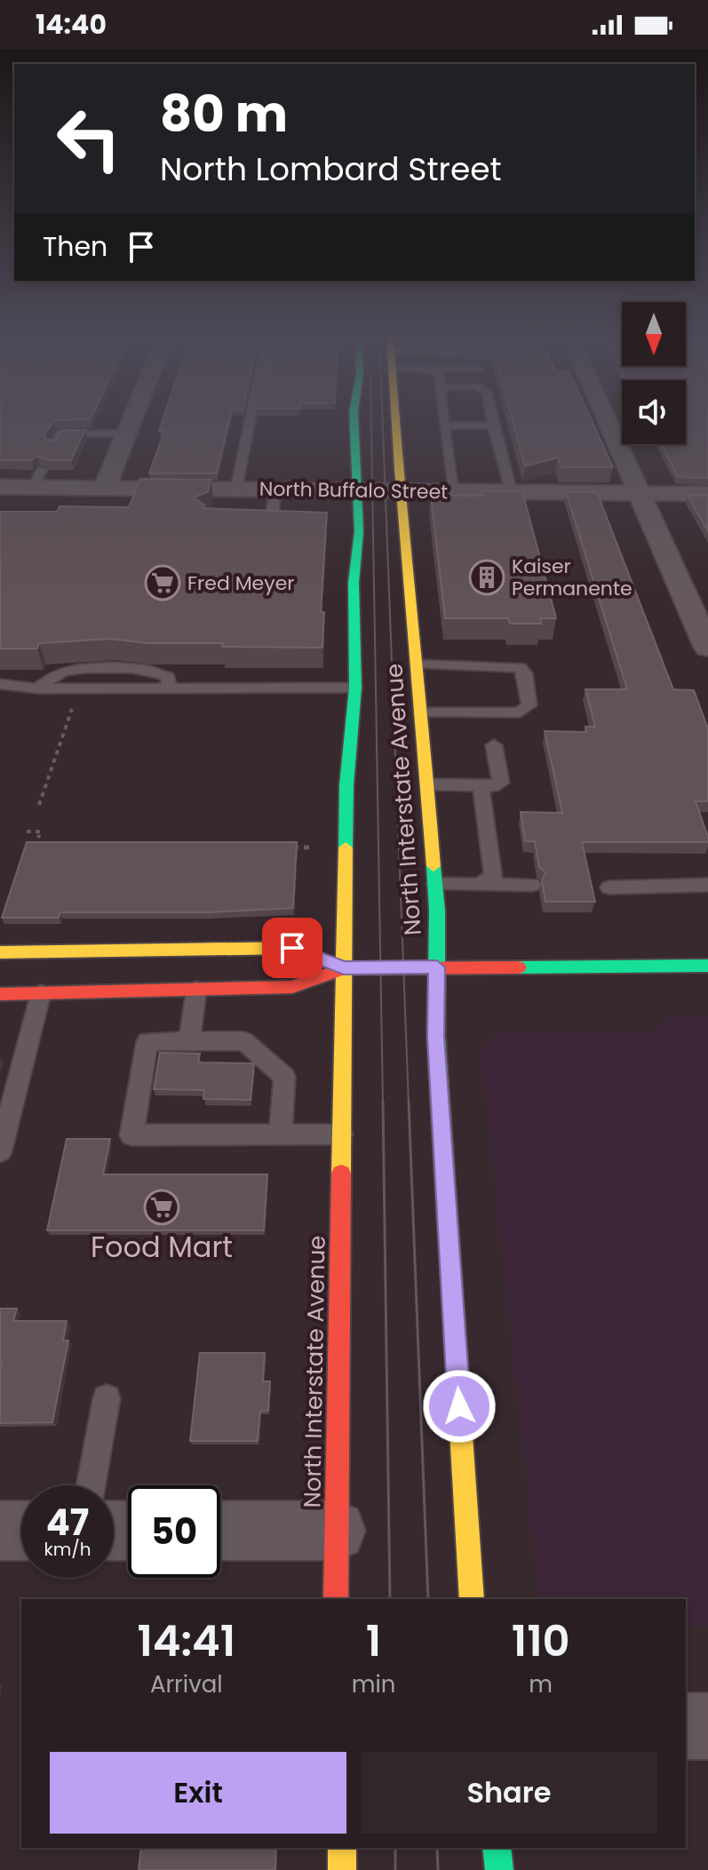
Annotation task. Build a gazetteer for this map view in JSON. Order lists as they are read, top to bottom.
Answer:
{
  "streets": {
    "street": ["North Buffalo Street", "North Interstate Avenue"]
  },
  "crossings": [
    ["North Buffalo Street", "North Interstate Avenue"]
  ],
  "places": {
    "building": ["Kaiser Permanente"],
    "supermarket": ["Fred Meyer", "Food Mart"]
  },
  "north": "bottom",
  "page": {
    "status": "14:40",
    "turn": ["80 m", "North Lombard Street"],
    "then": "Then",
    "speed": "47 km/h",
    "limit": "50",
    "eta": [
      "14:41",
      "Arrival",
      "1",
      "min",
      "110",
      "m"
    ],
    "buttons": ["Exit", "Share"]
  }
}
